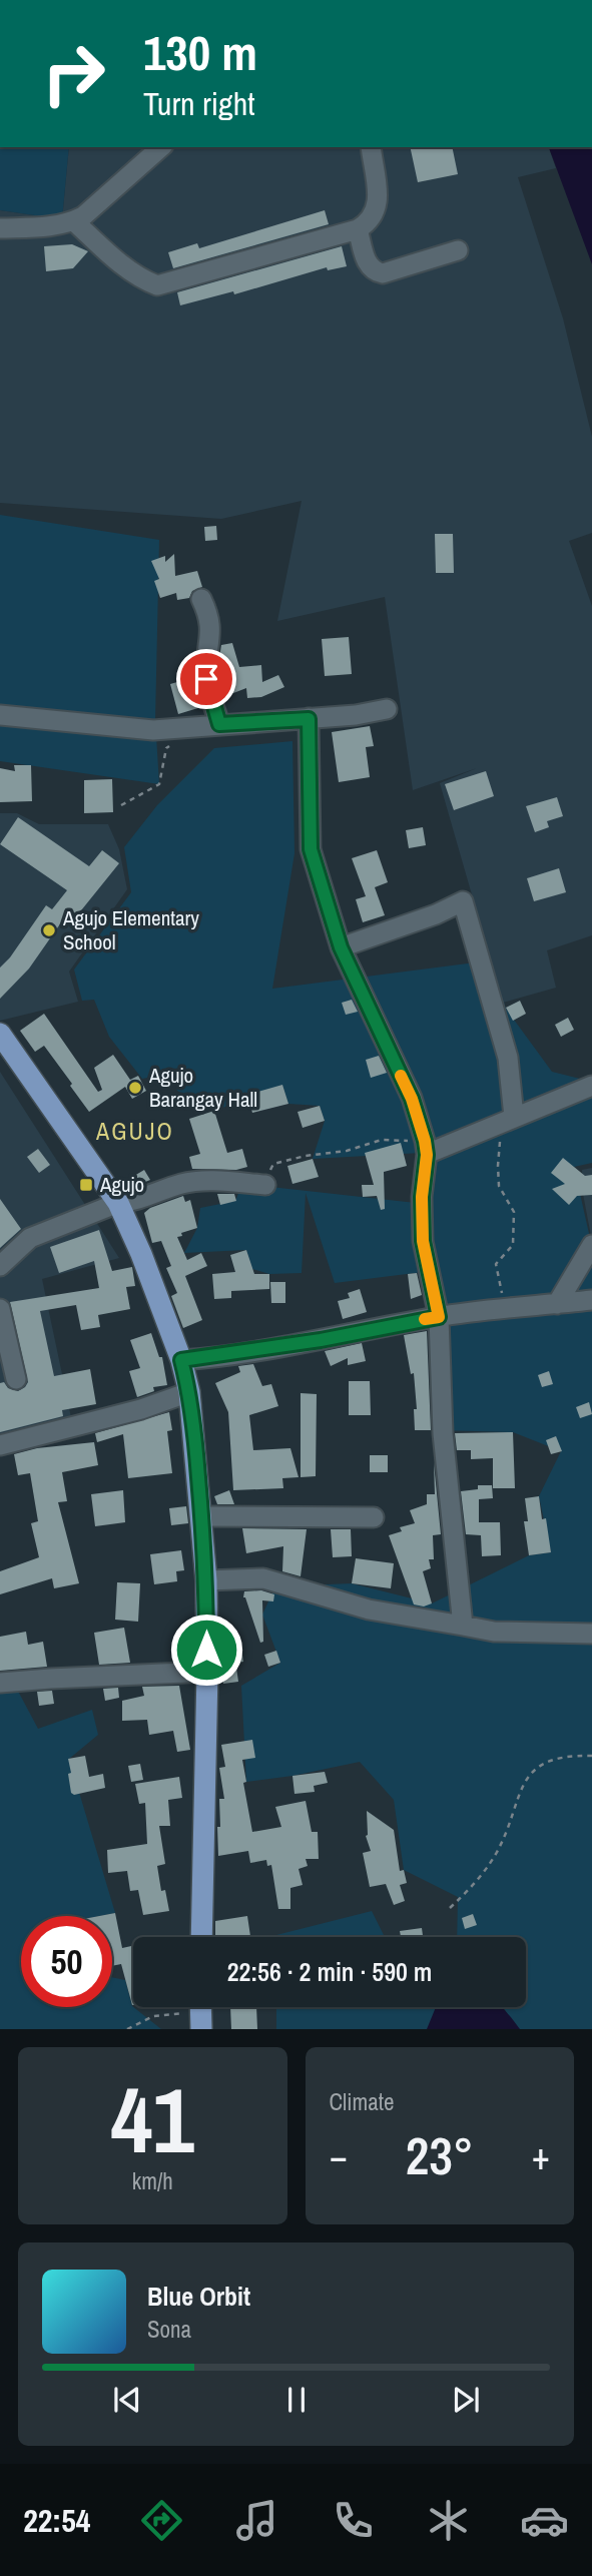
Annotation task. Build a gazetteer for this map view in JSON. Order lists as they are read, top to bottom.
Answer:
{
  "districts": ["AGUJO"],
  "places": {
    "other": ["Agujo Elementary School", "Agujo Barangay Hall"],
    "transit": ["Agujo"]
  },
  "page": {
    "turn": ["130 m", "Turn right"],
    "limit": "50",
    "trip": "22:56 · 2 min · 590 m",
    "tile": [
      ["41", "km/h"],
      "Climate"
    ],
    "heat": ["−", "23°", "+"],
    "song": ["Blue Orbit", "Sona"],
    "tabs": "22:54"
  }
}
